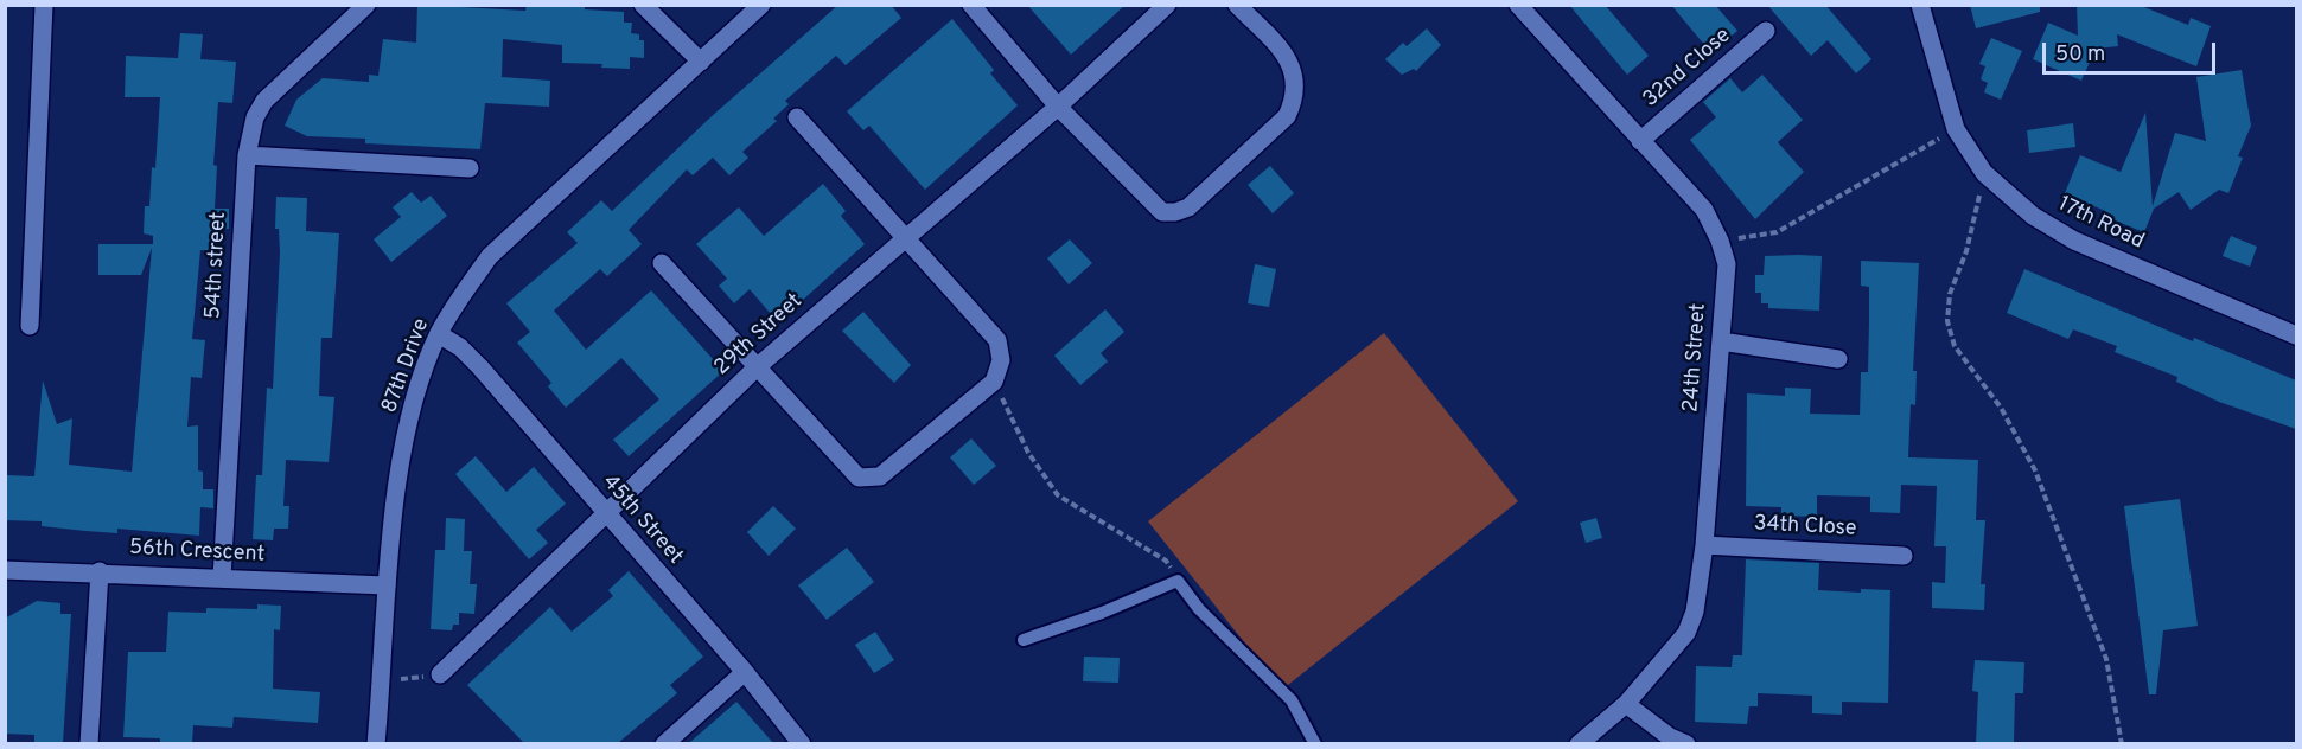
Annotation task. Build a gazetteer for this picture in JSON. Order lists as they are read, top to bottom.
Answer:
{
  "streets": {
    "street": [
      "32nd Close",
      "17th Road",
      "54th street",
      "29th Street",
      "24th Street",
      "87th Drive",
      "45th Street",
      "34th Close",
      "56th Crescent"
    ]
  },
  "crossings": [
    ["32nd Close", "24th Street"],
    ["54th street", "56th Crescent"],
    ["29th Street", "45th Street"],
    ["24th Street", "34th Close"],
    ["87th Drive", "45th Street"],
    ["87th Drive", "56th Crescent"]
  ],
  "scale_bar": "50 m"
}
